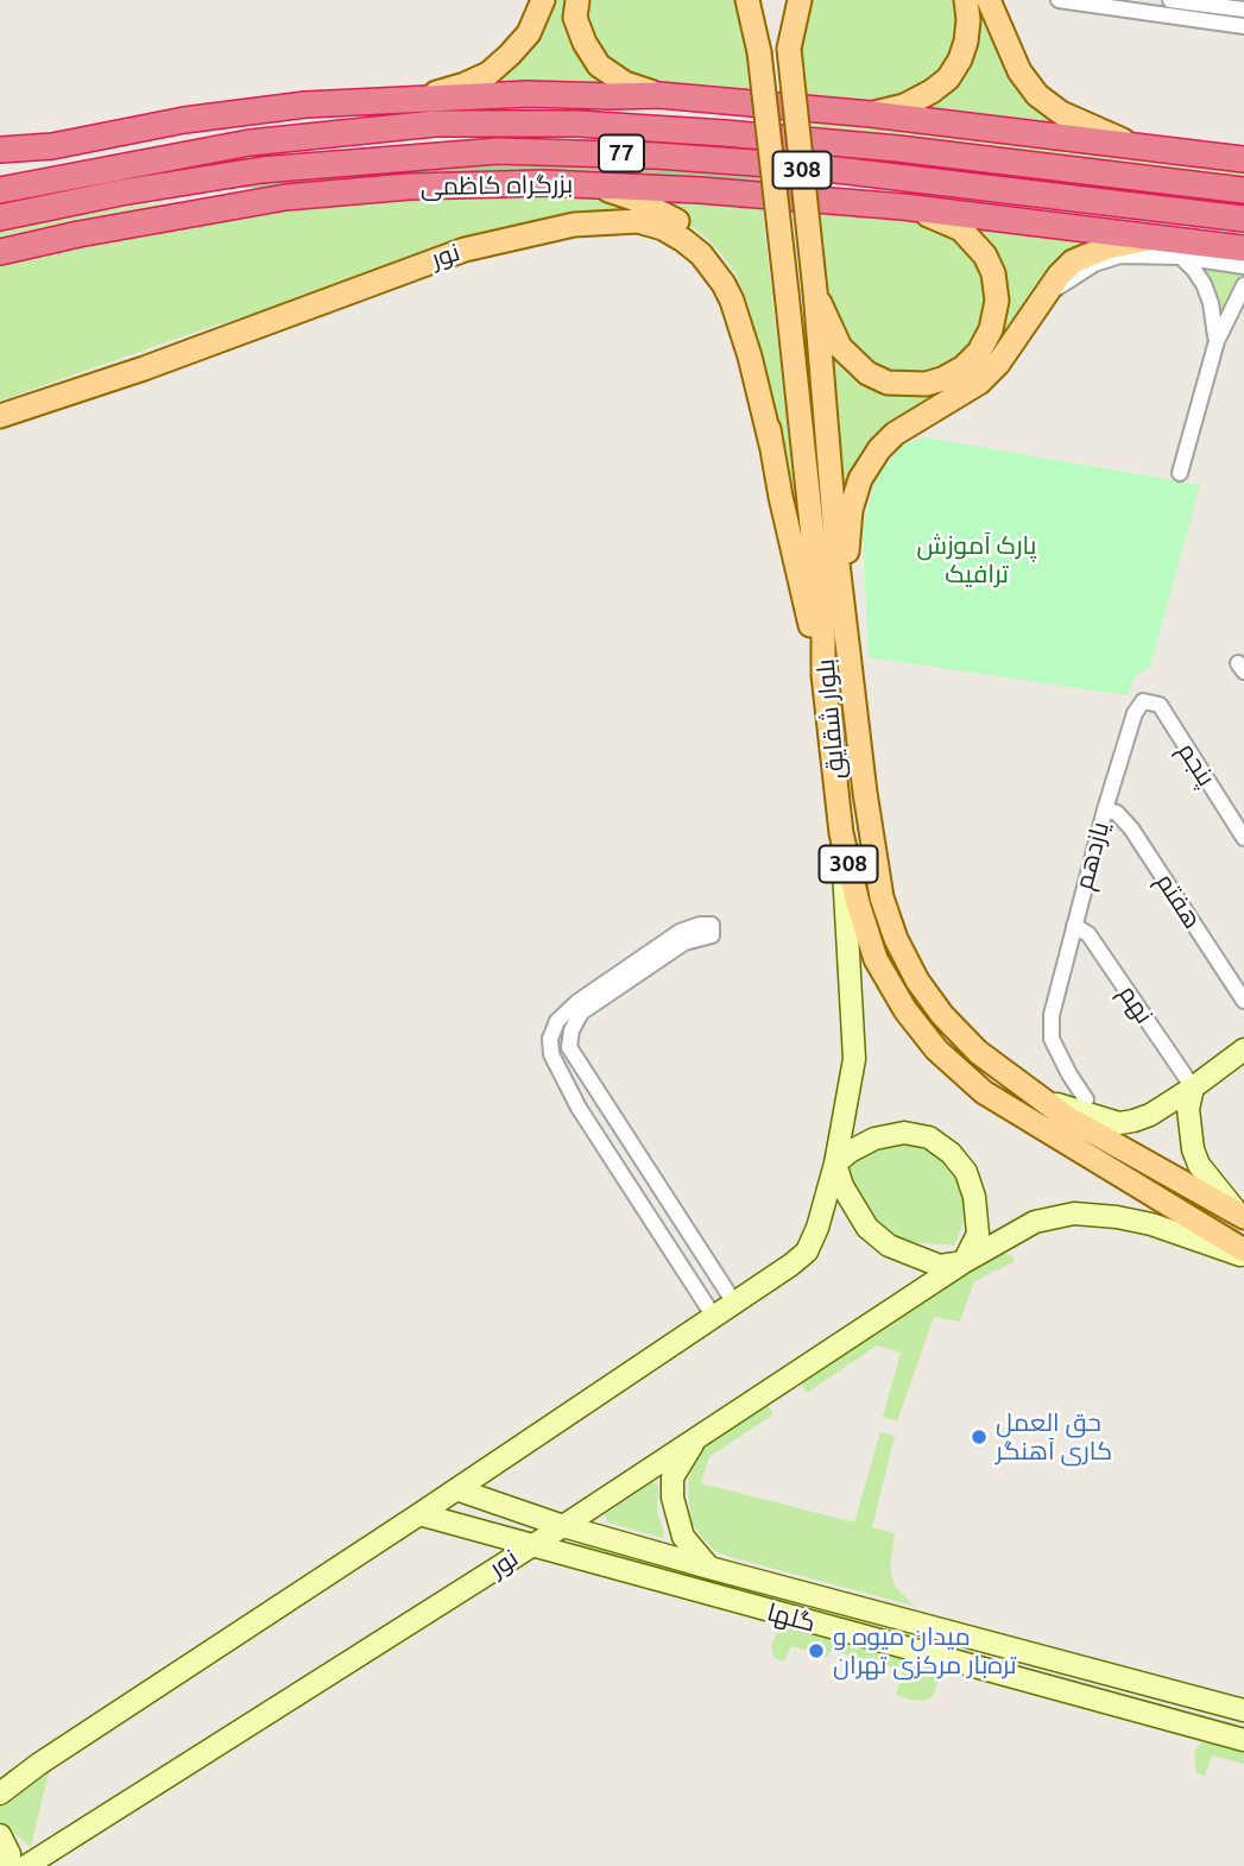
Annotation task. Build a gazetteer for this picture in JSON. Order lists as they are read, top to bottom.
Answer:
{
  "streets": {
    "highway": ["77", "بزرگراه کاظمی"],
    "main road": [
      "308",
      "نور",
      "بلوار شقایق",
      "گلها"
    ],
    "street": [
      "پنجم",
      "یازدهم",
      "هفتم",
      "نهم"
    ]
  },
  "crossings": [
    ["نور", "بلوار شقایق"],
    ["نور", "گلها"],
    ["پنجم", "یازدهم"],
    ["یازدهم", "هفتم"],
    ["یازدهم", "نهم"]
  ],
  "parks": ["پارک آموزش ترافیک"],
  "places": ["حق العمل کاری آهنگر", "میدان میوه و تره‌بار مرکزی تهران"]
}
